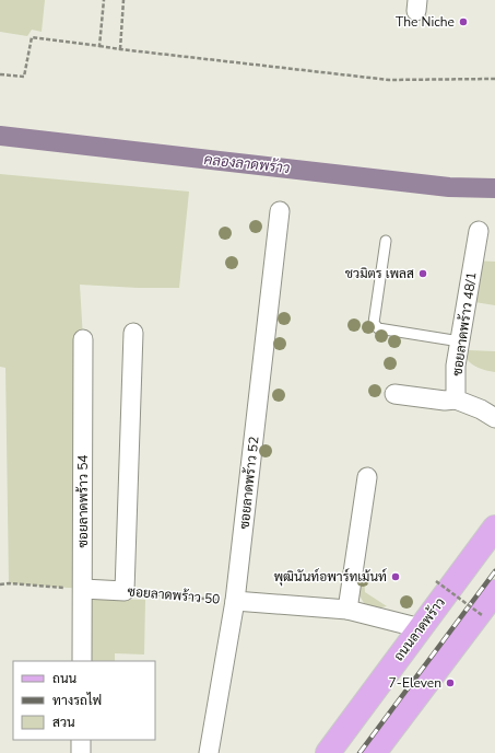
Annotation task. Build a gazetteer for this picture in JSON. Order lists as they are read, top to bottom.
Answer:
{
  "streets": {
    "main road": ["ถนนลาดพร้าว"],
    "street": [
      "ซอยลาดพร้าว 48/1",
      "ซอยลาดพร้าว 52",
      "ซอยลาดพร้าว 54",
      "ซอยลาดพร้าว 50"
    ]
  },
  "crossings": [
    ["ซอยลาดพร้าว 52", "ซอยลาดพร้าว 50"],
    ["ซอยลาดพร้าว 54", "ซอยลาดพร้าว 50"],
    ["ซอยลาดพร้าว 50", "ถนนลาดพร้าว"]
  ],
  "water": ["คลองลาดพร้าว"],
  "places": [
    "The Niche",
    "ชวมิตร เพลส",
    "พุฒินันท์อพาร์ทเม้นท์",
    "7-Eleven"
  ],
  "legend": ["ถนน", "ทางรถไฟ", "สวน"]
}
